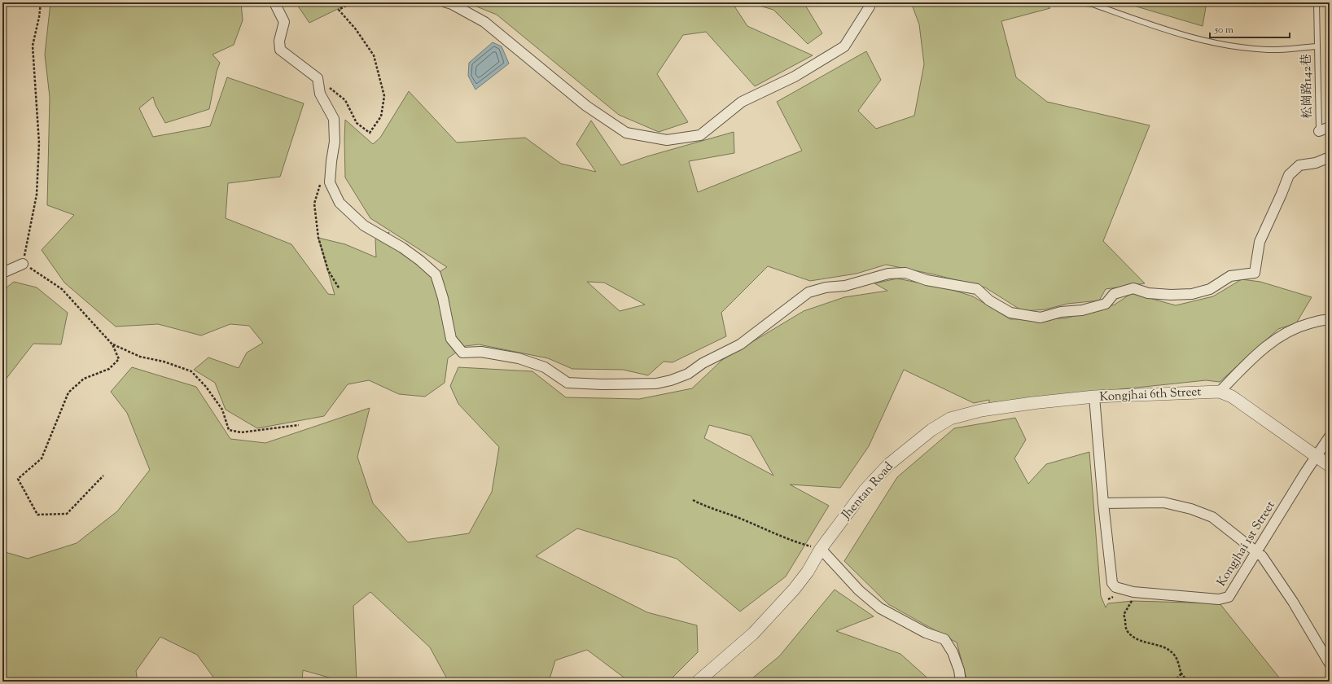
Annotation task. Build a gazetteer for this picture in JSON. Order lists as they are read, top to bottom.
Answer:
{
  "streets": {
    "street": ["Kongjhai 6th Street", "Jhentan Road", "Kongjhai 1st Street"],
    "lane": ["松崗路142巷"]
  },
  "crossings": [
    ["Kongjhai 6th Street", "Jhentan Road"],
    ["Kongjhai 6th Street", "Kongjhai 1st Street"]
  ],
  "scale_bar": "50 m"
}
